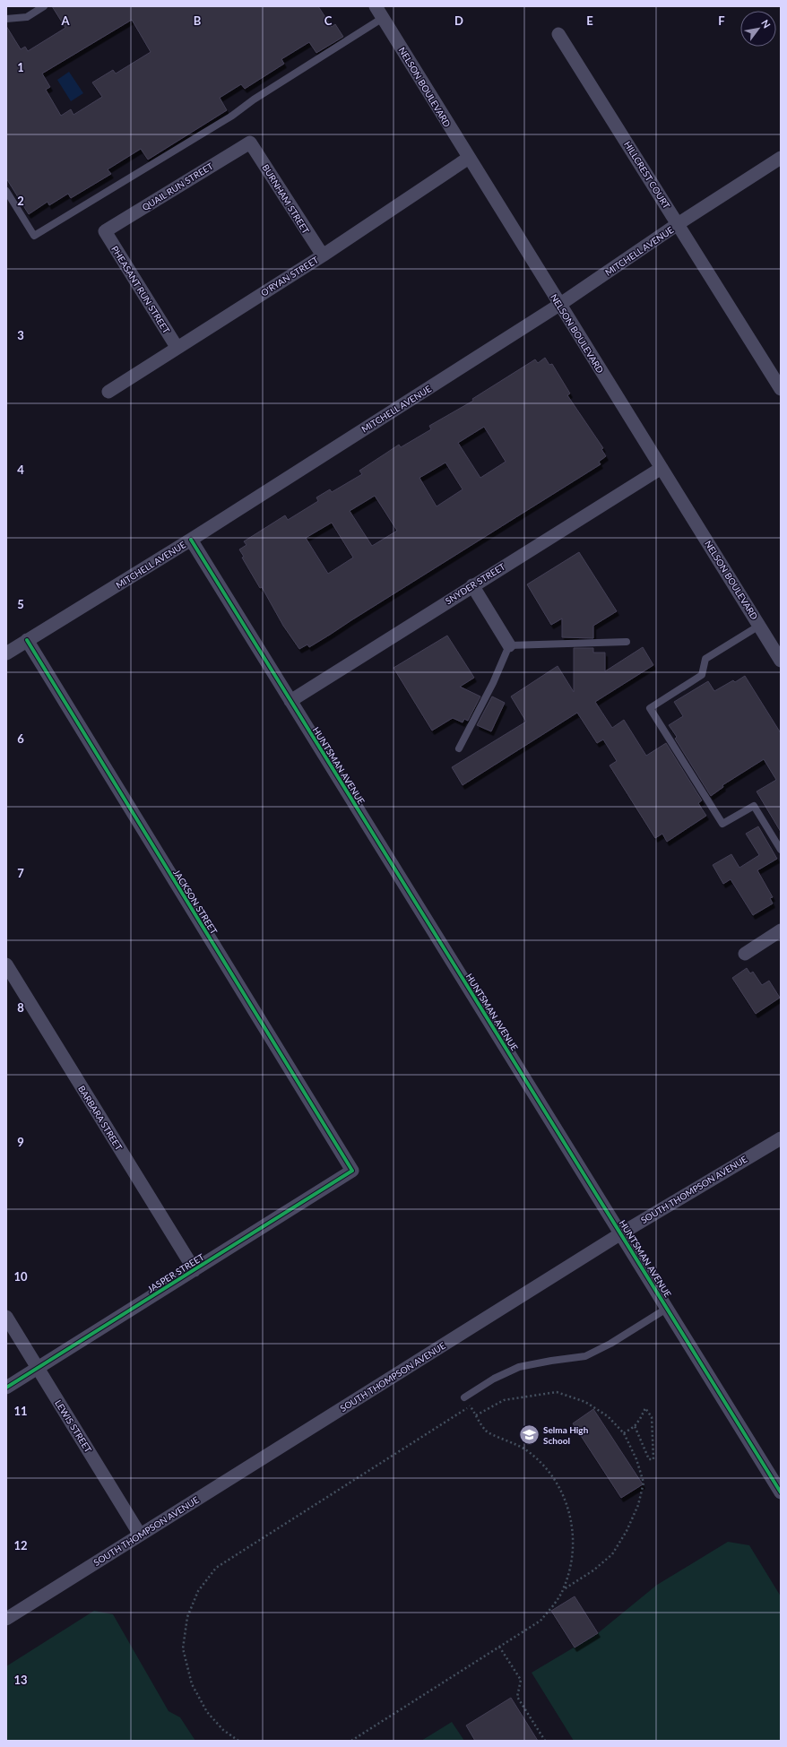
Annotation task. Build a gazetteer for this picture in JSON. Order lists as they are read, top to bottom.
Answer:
{
  "streets": {
    "street": [
      "NELSON BOULEVARD",
      "HILLCREST COURT",
      "QUAIL RUN STREET",
      "BURNHAM STREET",
      "MITCHELL AVENUE",
      "O'RYAN STREET",
      "PHEASANT RUN STREET",
      "SNYDER STREET",
      "HUNTSMAN AVENUE",
      "JACKSON STREET",
      "BARBARA STREET",
      "SOUTH THOMPSON AVENUE",
      "JASPER STREET",
      "LEWIS STREET"
    ]
  },
  "crossings": [
    ["NELSON BOULEVARD", "MITCHELL AVENUE"],
    ["NELSON BOULEVARD", "O'RYAN STREET"],
    ["NELSON BOULEVARD", "SNYDER STREET"],
    ["HILLCREST COURT", "MITCHELL AVENUE"],
    ["QUAIL RUN STREET", "BURNHAM STREET"],
    ["QUAIL RUN STREET", "PHEASANT RUN STREET"],
    ["BURNHAM STREET", "O'RYAN STREET"],
    ["MITCHELL AVENUE", "HUNTSMAN AVENUE"],
    ["MITCHELL AVENUE", "JACKSON STREET"],
    ["O'RYAN STREET", "PHEASANT RUN STREET"],
    ["SNYDER STREET", "HUNTSMAN AVENUE"],
    ["HUNTSMAN AVENUE", "SOUTH THOMPSON AVENUE"],
    ["JACKSON STREET", "JASPER STREET"],
    ["BARBARA STREET", "JASPER STREET"],
    ["SOUTH THOMPSON AVENUE", "LEWIS STREET"],
    ["JASPER STREET", "LEWIS STREET"]
  ],
  "places": {
    "school or university": ["Selma High School"]
  },
  "north": "top right",
  "grid": {
    "columns": [
      "A",
      "B",
      "C",
      "D",
      "E",
      "F"
    ],
    "rows": [
      "1",
      "2",
      "3",
      "4",
      "5",
      "6",
      "7",
      "8",
      "9",
      "10",
      "11",
      "12",
      "13"
    ]
  }
}
